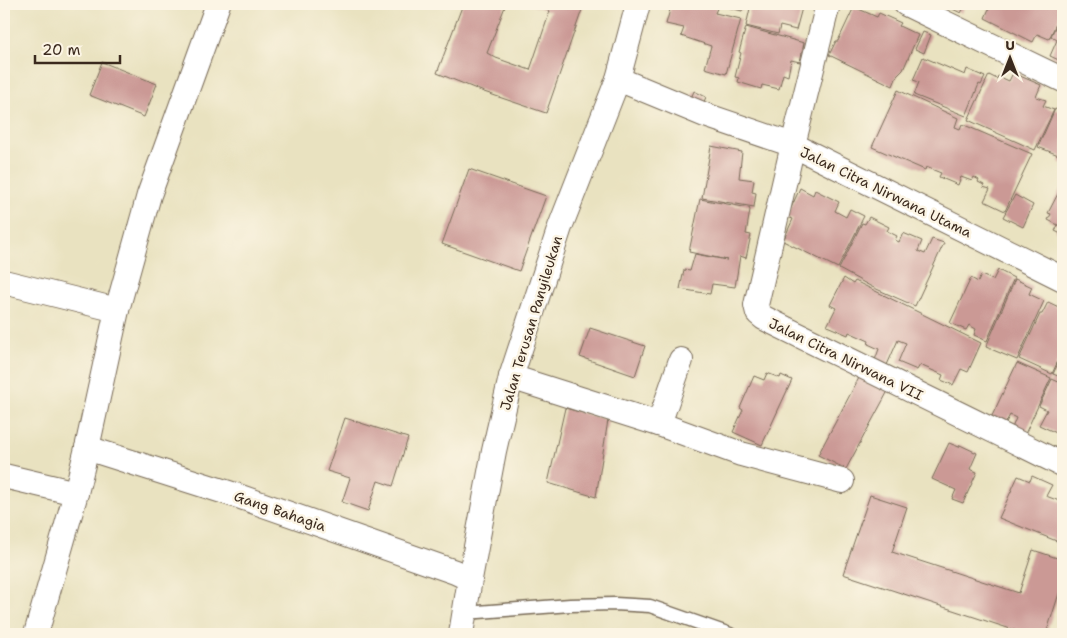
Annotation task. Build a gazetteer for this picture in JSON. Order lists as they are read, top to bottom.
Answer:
{
  "streets": {
    "street": [
      "Jalan Citra Nirwana Utama",
      "Jalan Terusan Panyileukan",
      "Jalan Citra Nirwana VII",
      "Gang Bahagia"
    ]
  },
  "crossings": [
    ["Jalan Citra Nirwana Utama", "Jalan Terusan Panyileukan"],
    ["Jalan Citra Nirwana Utama", "Jalan Citra Nirwana VII"],
    ["Jalan Terusan Panyileukan", "Gang Bahagia"]
  ],
  "scale_bar": "20 m",
  "north": "top"
}
